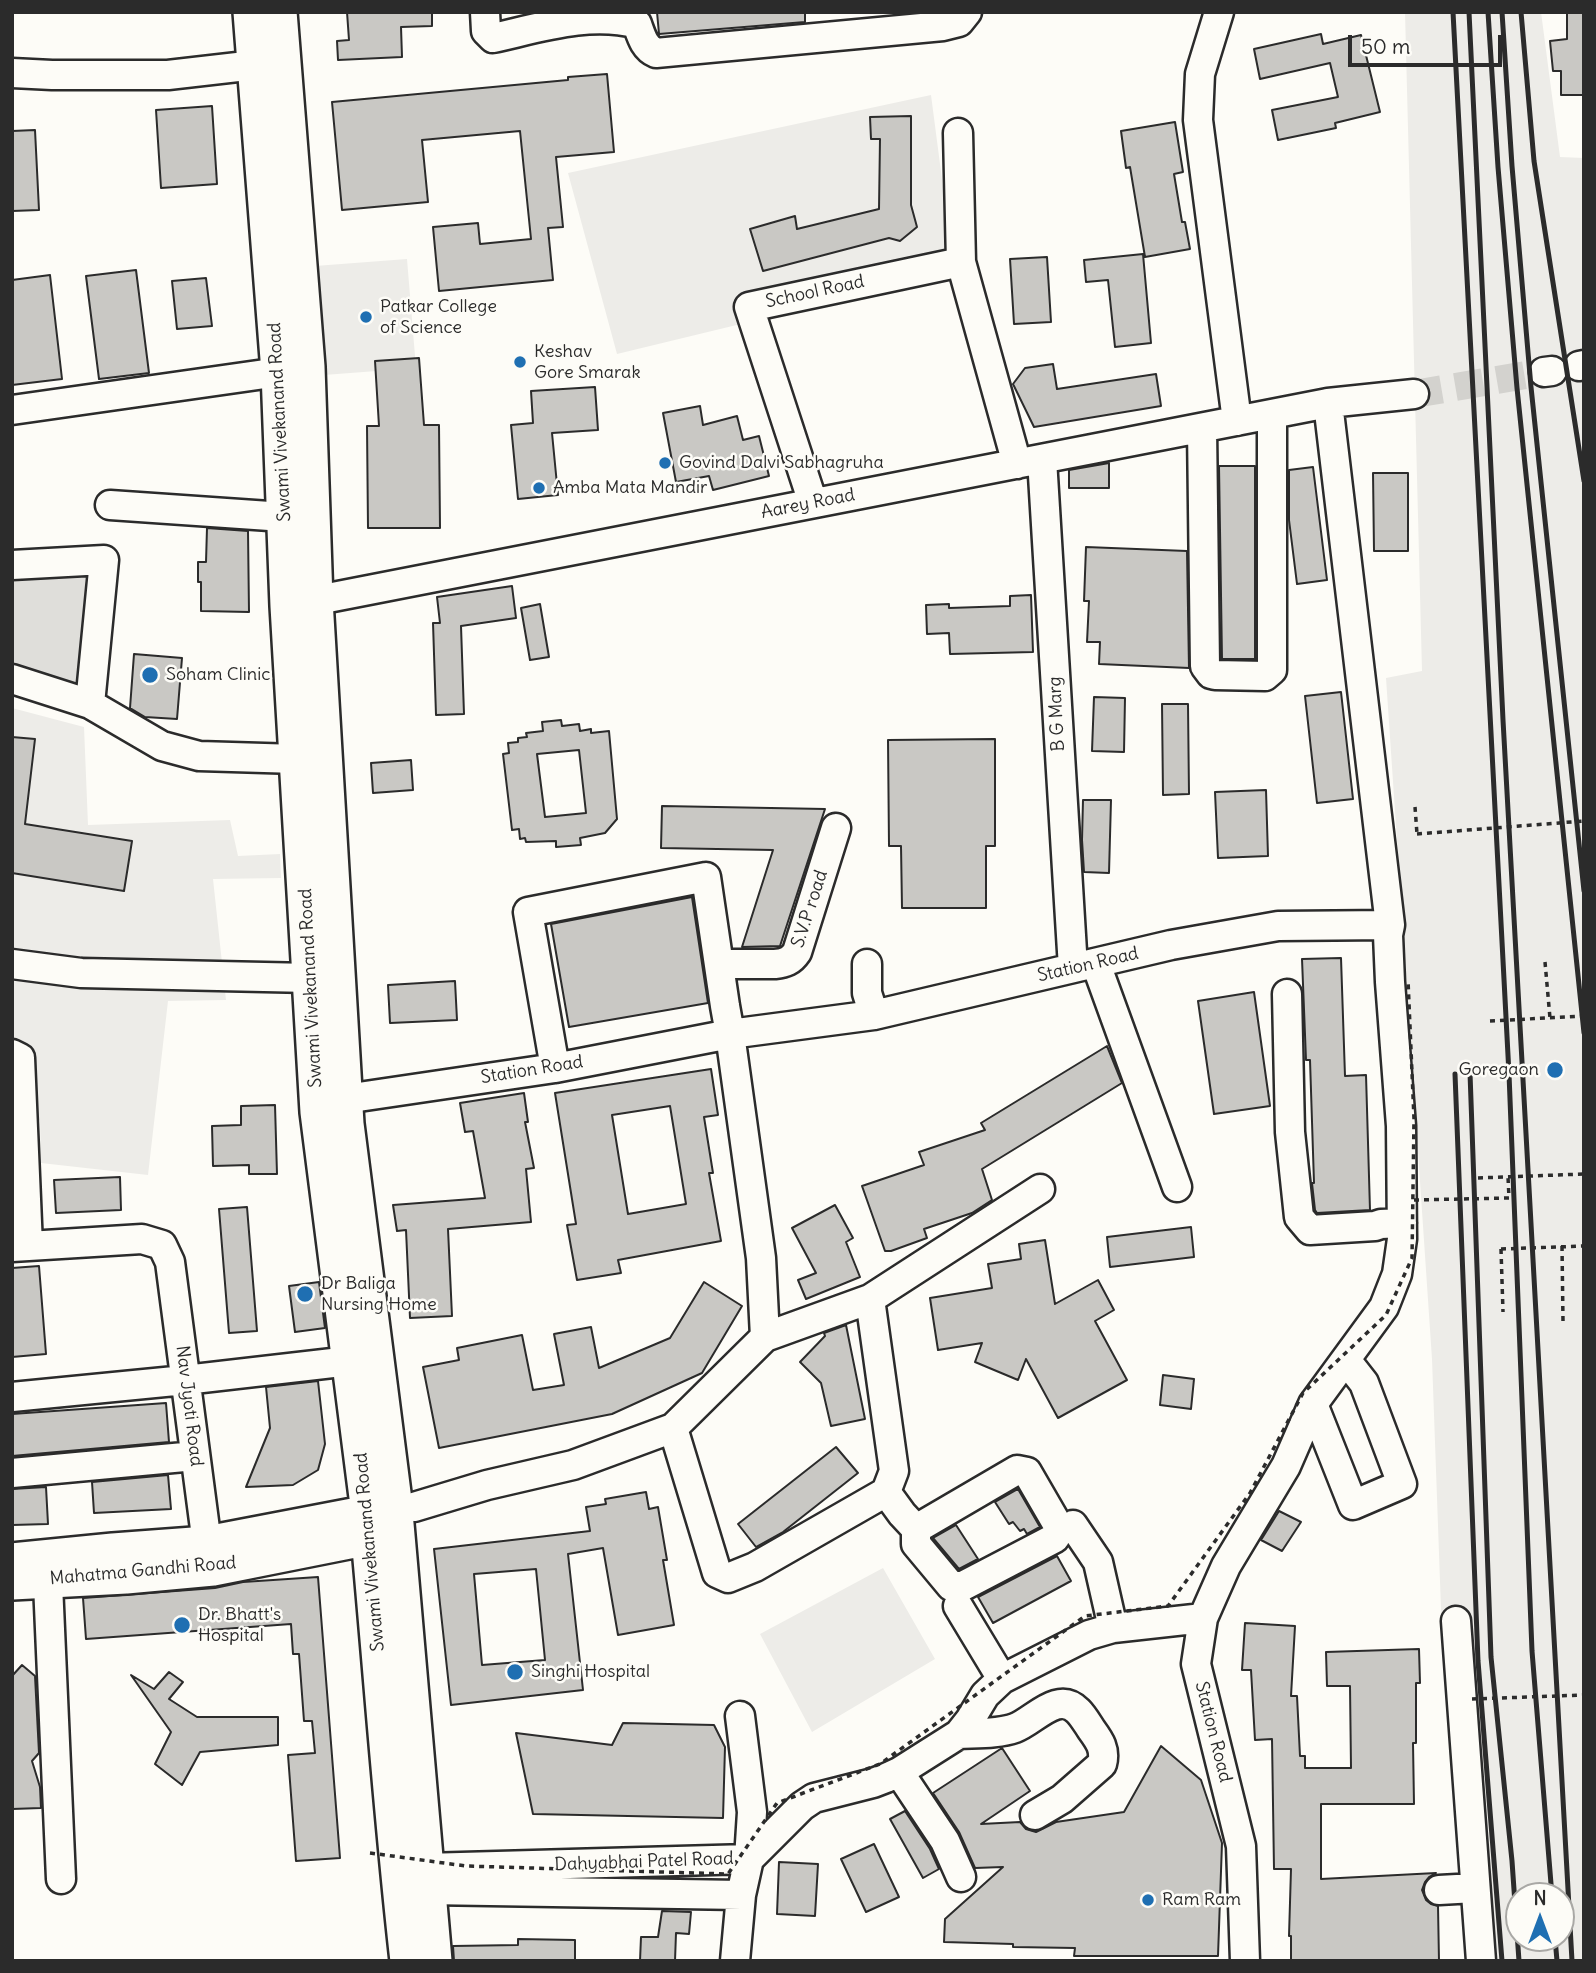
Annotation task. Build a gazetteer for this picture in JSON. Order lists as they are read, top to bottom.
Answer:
{
  "streets": {
    "main road": ["Swami Vivekanand Road", "Mahatma Gandhi Road"],
    "street": [
      "School Road",
      "Aarey Road",
      "B G Marg",
      "S.V.P road",
      "Station Road",
      "Nav Jyoti Road",
      "Dahyabhai Patel Road"
    ]
  },
  "crossings": [
    ["School Road", "Aarey Road"],
    ["School Road", "B G Marg"],
    ["Swami Vivekanand Road", "Aarey Road"],
    ["Swami Vivekanand Road", "Station Road"],
    ["Swami Vivekanand Road", "Mahatma Gandhi Road"],
    ["Swami Vivekanand Road", "Dahyabhai Patel Road"],
    ["Aarey Road", "B G Marg"],
    ["B G Marg", "Station Road"],
    ["Station Road", "Dahyabhai Patel Road"],
    ["Nav Jyoti Road", "Mahatma Gandhi Road"]
  ],
  "places": [
    "Patkar College of Science",
    "Keshav Gore Smarak",
    "Govind Dalvi Sabhagruha",
    "Amba Mata Mandir",
    "Soham Clinic",
    "Goregaon",
    "Dr Baliga Nursing Home",
    "Dr. Bhatt's Hospital",
    "Singhi Hospital",
    "Ram Ram"
  ],
  "scale_bar": "50 m",
  "north": "top"
}
